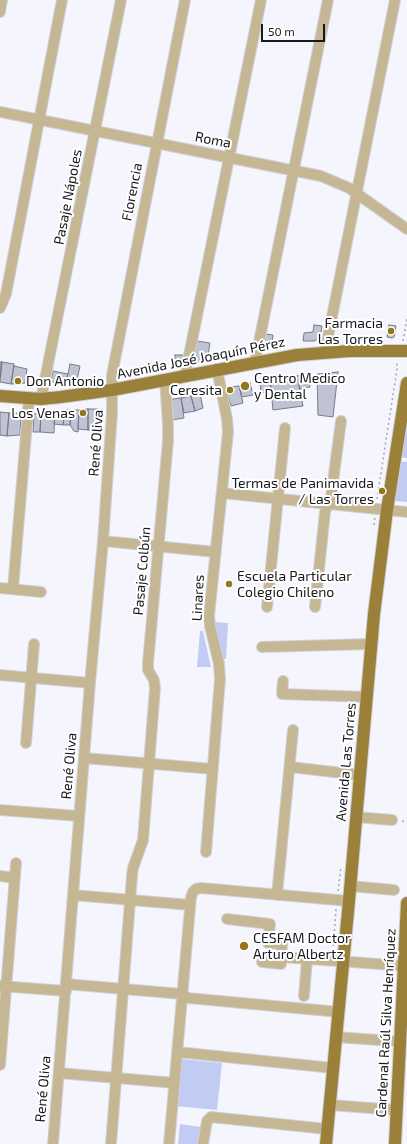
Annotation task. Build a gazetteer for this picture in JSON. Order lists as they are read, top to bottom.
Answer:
{
  "streets": {
    "main road": ["Avenida José Joaquín Pérez", "Avenida Las Torres", "Cardenal Raúl Silva Henríquez"],
    "street": [
      "Roma",
      "Florencia",
      "Pasaje Nápoles",
      "René Oliva",
      "Pasaje Colbún",
      "Linares"
    ]
  },
  "crossings": [
    ["Roma", "Florencia"],
    ["Roma", "Pasaje Nápoles"],
    ["Florencia", "Avenida José Joaquín Pérez"],
    ["Florencia", "René Oliva"],
    ["Pasaje Nápoles", "Avenida José Joaquín Pérez"],
    ["Avenida José Joaquín Pérez", "René Oliva"],
    ["Avenida José Joaquín Pérez", "Pasaje Colbún"],
    ["Avenida José Joaquín Pérez", "Linares"]
  ],
  "places": [
    "Farmacia Las Torres",
    "Don Antonio",
    "Centro Medico y Dental",
    "Ceresita",
    "Los Venas",
    "Termas de Panimavida / Las Torres",
    "Escuela Particular Colegio Chileno",
    "CESFAM Doctor Arturo Albertz"
  ],
  "scale_bar": "50 m"
}
